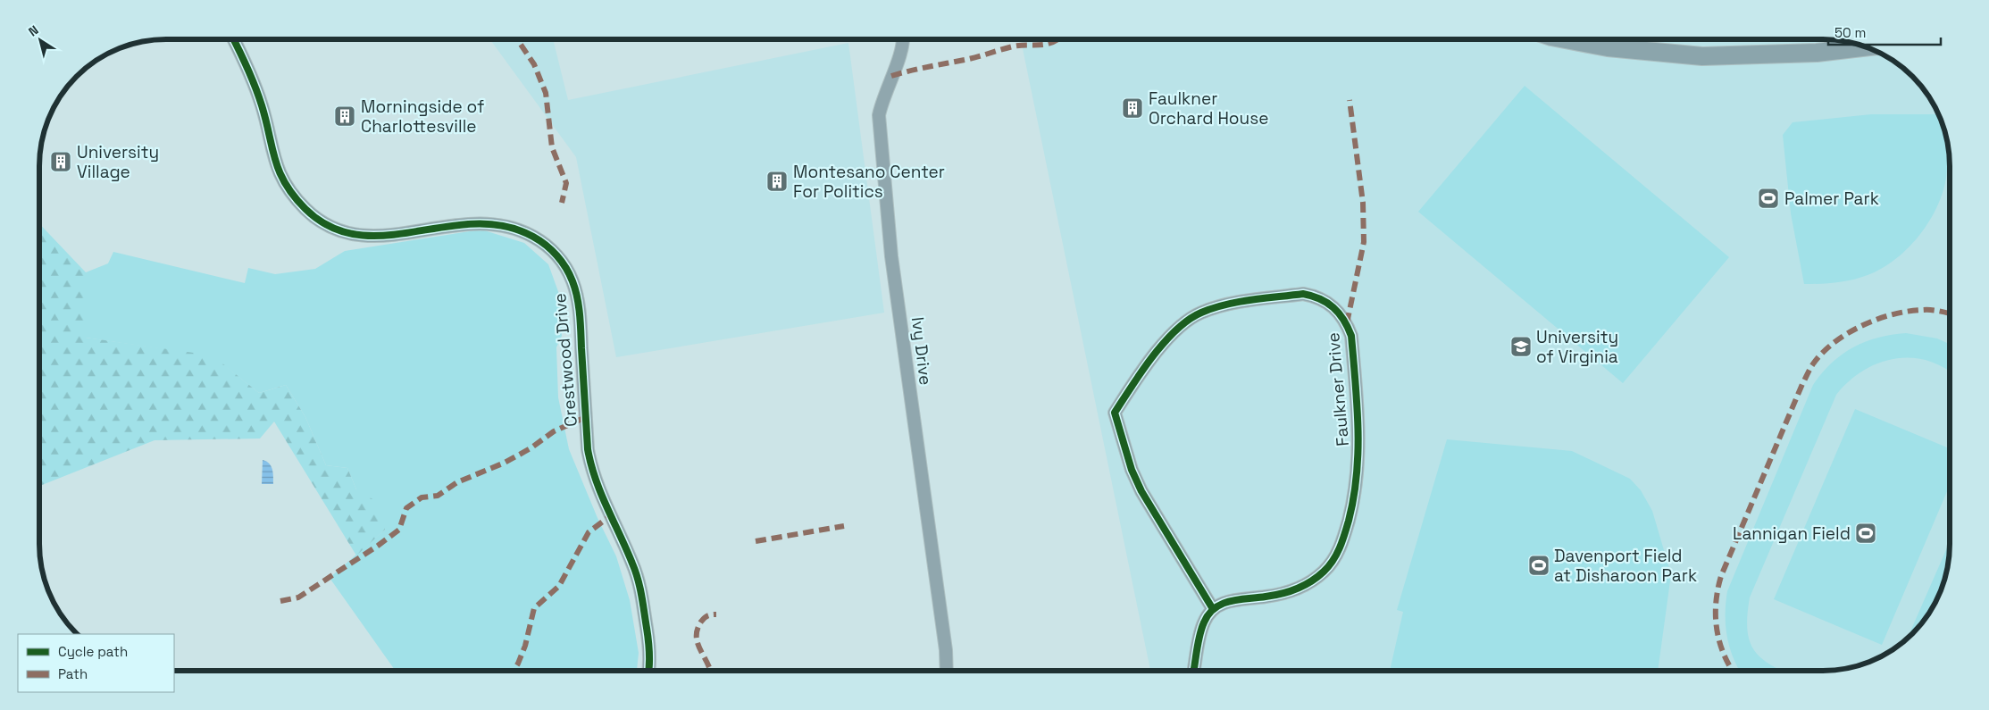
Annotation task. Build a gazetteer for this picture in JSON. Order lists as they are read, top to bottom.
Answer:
{
  "streets": {
    "street": ["Ivy Drive", "Crestwood Drive", "Faulkner Drive"]
  },
  "places": {
    "building": [
      "Faulkner Orchard House",
      "Morningside of Charlottesville",
      "University Village",
      "Montesano Center For Politics"
    ],
    "sports": ["Palmer Park", "Lannigan Field", "Davenport Field at Disharoon Park"],
    "school or university": ["University of Virginia"]
  },
  "legend": ["Cycle path", "Path"],
  "scale_bar": "50 m",
  "north": "top left"
}
